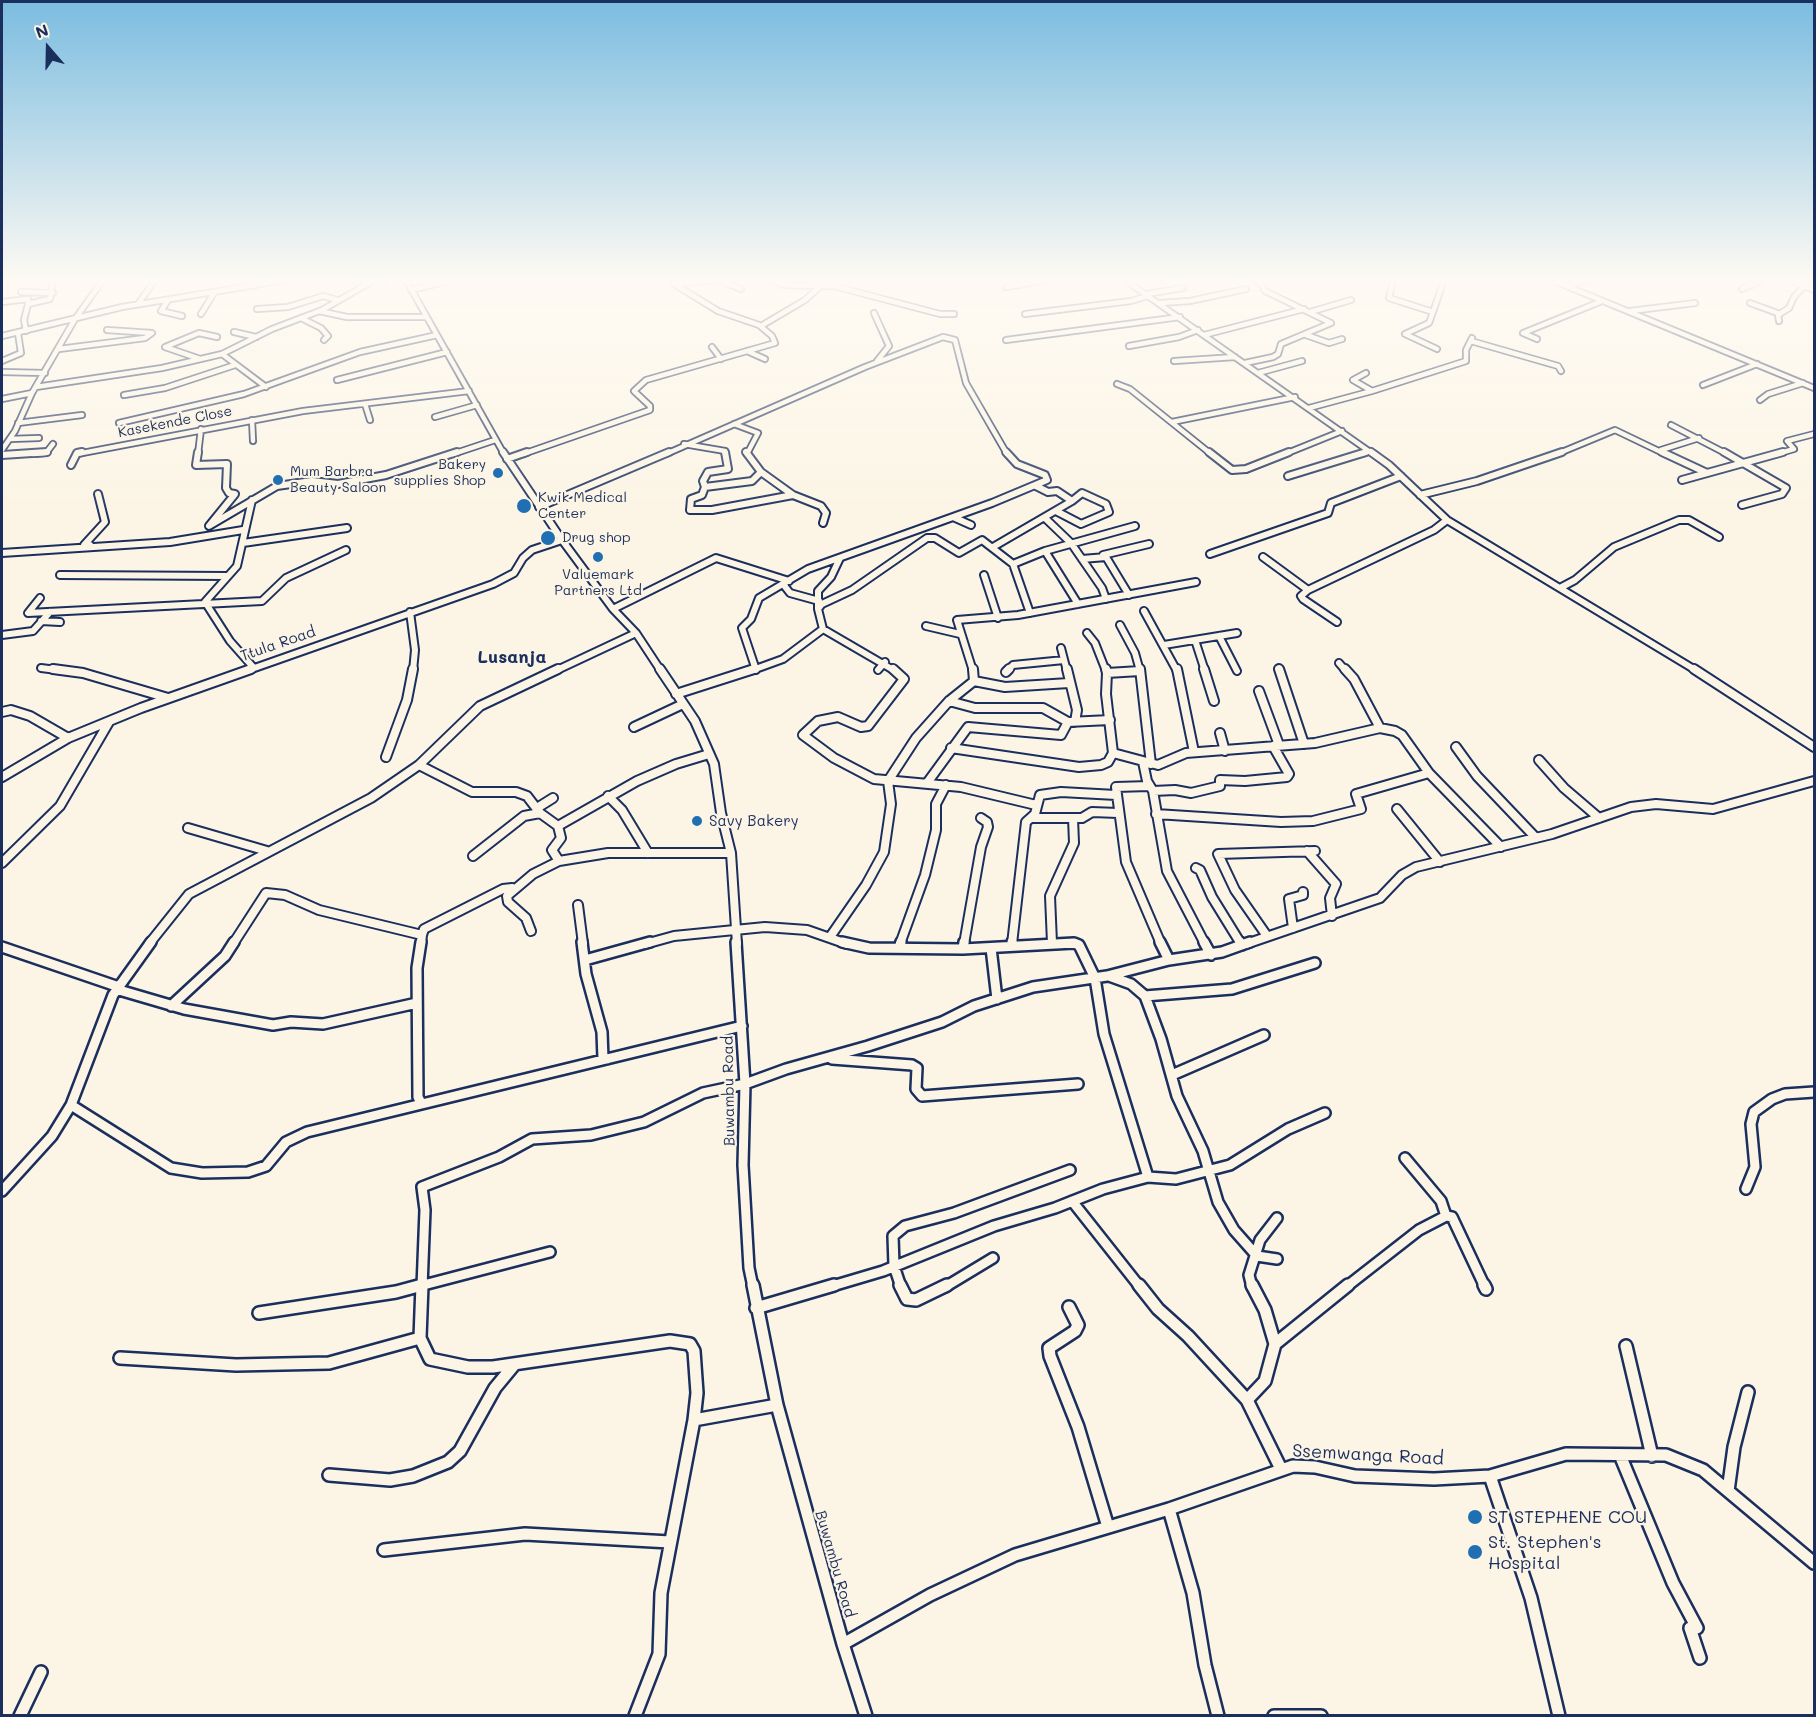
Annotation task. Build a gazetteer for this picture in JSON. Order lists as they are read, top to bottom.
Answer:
{
  "streets": {
    "street": [
      "Kasekende Close",
      "Ttula Road",
      "Buwambu Road",
      "Ssemwanga Road"
    ]
  },
  "crossings": [
    ["Kasekende Close", "Buwambu Road"],
    ["Ttula Road", "Buwambu Road"],
    ["Buwambu Road", "Ssemwanga Road"]
  ],
  "districts": ["Lusanja"],
  "places": [
    "Bakery supplies Shop",
    "Mum Barbra Beauty Saloon",
    "Kwik Medical Center",
    "Drug shop",
    "Valuemark Partners Ltd",
    "Savy Bakery",
    "ST STEPHENE COU",
    "St. Stephen's Hospital"
  ],
  "north": "top"
}
